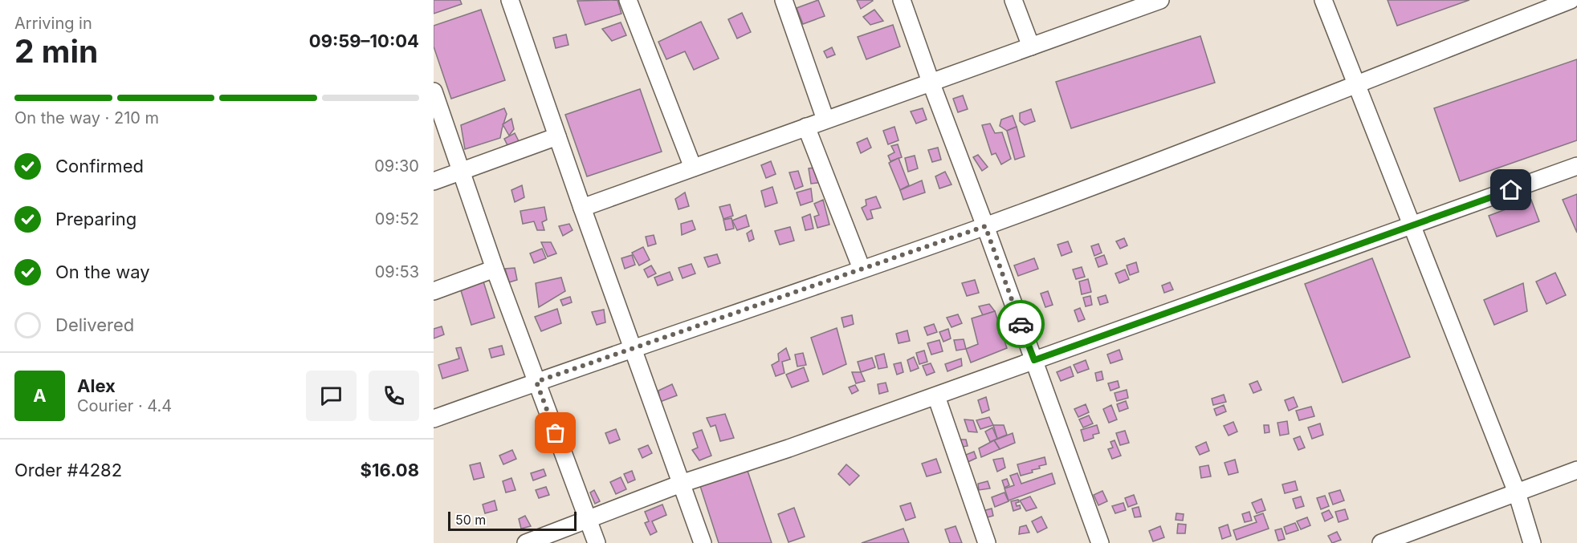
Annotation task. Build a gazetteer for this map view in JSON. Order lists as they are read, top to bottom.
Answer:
{
  "scale_bar": "50 m",
  "page": {
    "heading": ["2 min", "Arriving in", "09:59–10:04"],
    "panel": [
      "Alex",
      "Courier · 4.4",
      "Order #4282",
      "$16.08"
    ],
    "bar": "On the way · 210 m",
    "list": [
      ["Confirmed", "09:30"],
      ["Preparing", "09:52"],
      ["On the way", "09:53"],
      "Delivered"
    ],
    "round": "A",
    "scale": "50 m"
  }
}
